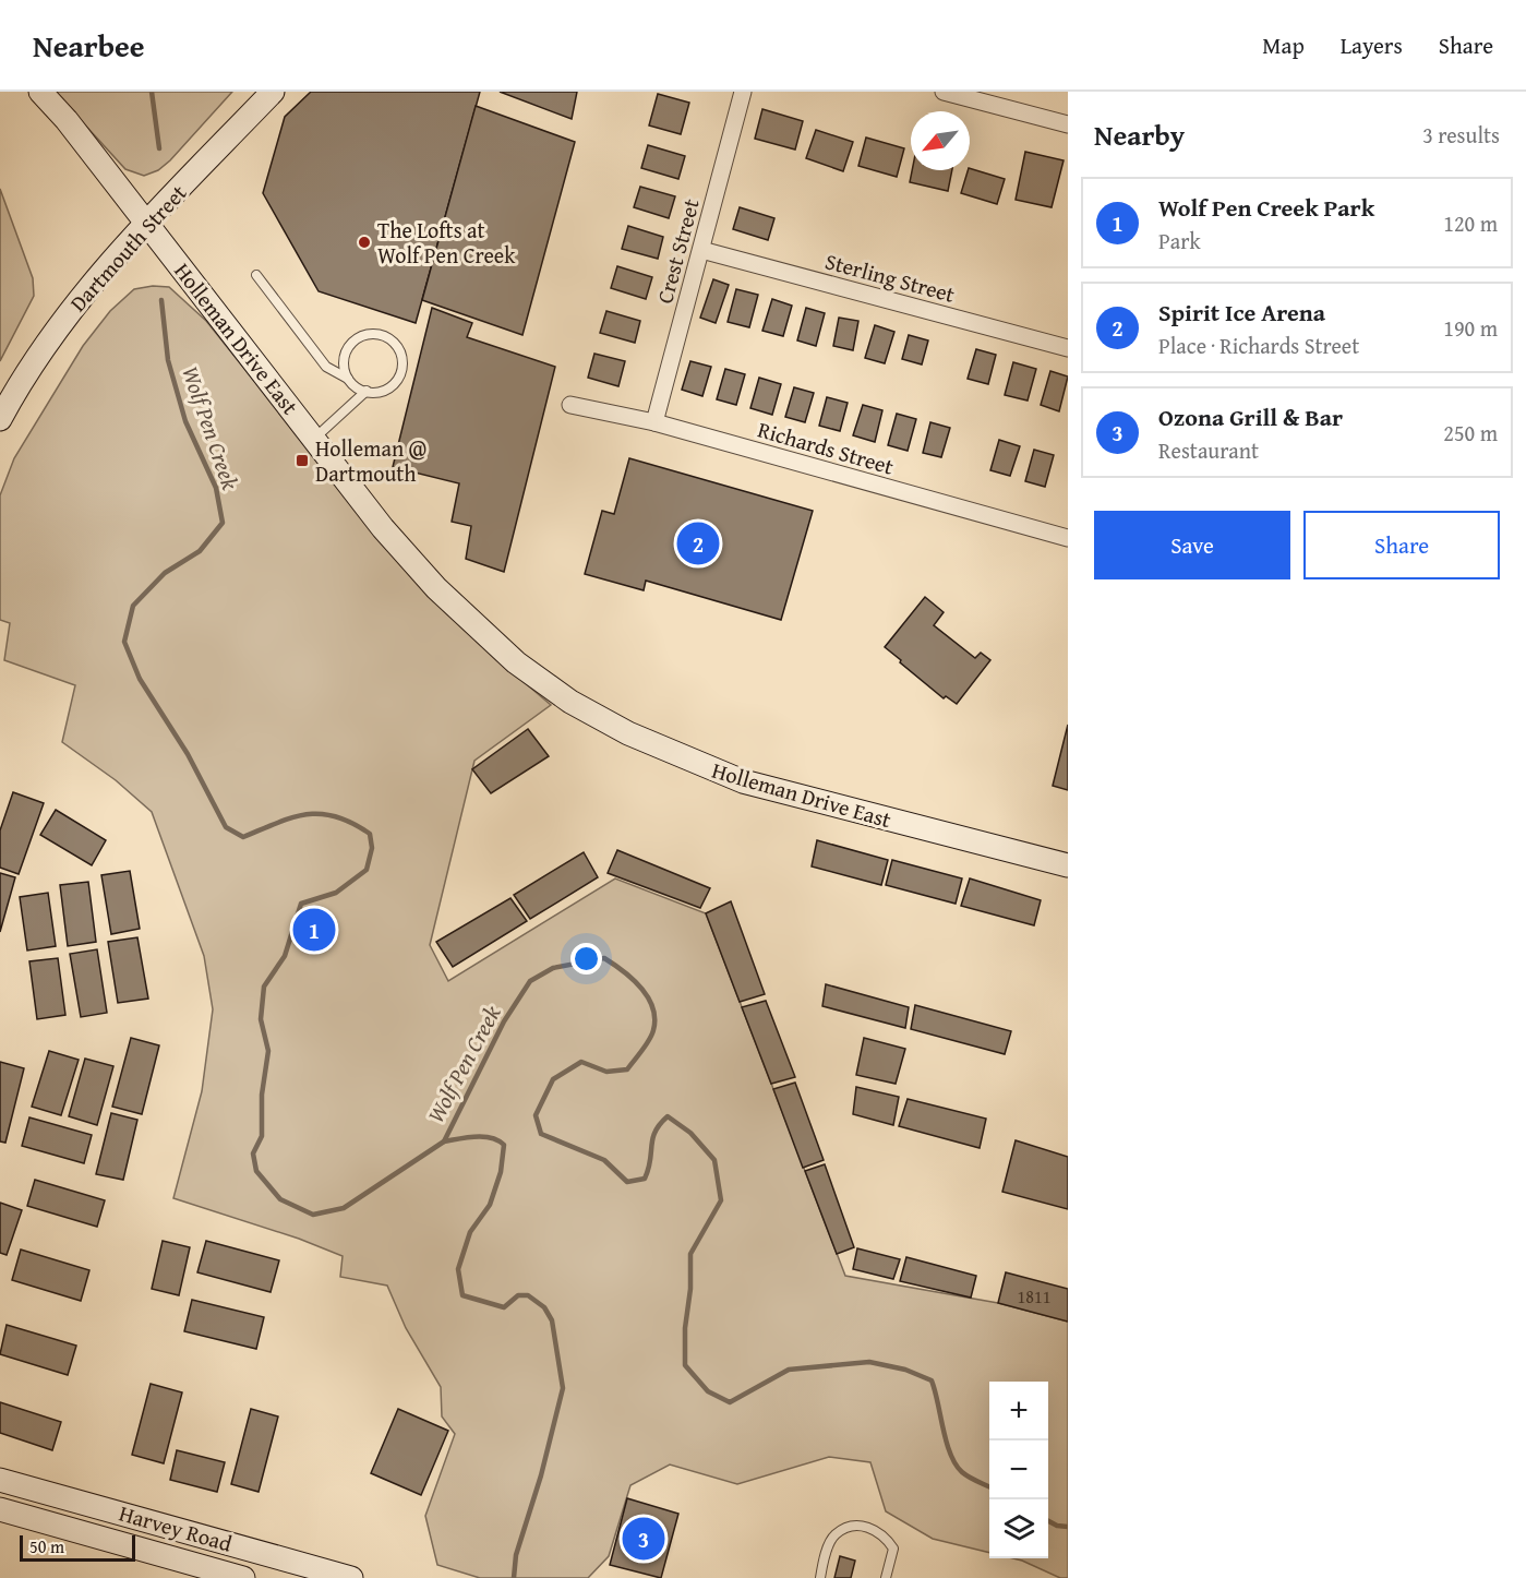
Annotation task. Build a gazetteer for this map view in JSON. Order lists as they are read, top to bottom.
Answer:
{
  "streets": {
    "street": [
      "Dartmouth Street",
      "Crest Street",
      "Sterling Street",
      "Holleman Drive East",
      "Richards Street",
      "Harvey Road"
    ]
  },
  "crossings": [
    ["Dartmouth Street", "Holleman Drive East"],
    ["Crest Street", "Sterling Street"],
    ["Crest Street", "Richards Street"]
  ],
  "water": ["Wolf Pen Creek"],
  "places": {
    "other": ["The Lofts at Wolf Pen Creek"],
    "transit": ["Holleman @ Dartmouth"]
  },
  "house_numbers": ["1811"],
  "scale_bar": "50 m",
  "north": "bottom left",
  "page": {
    "header": "Nearbee",
    "nav": ["Map", "Layers", "Share"],
    "heading": ["Nearby", "3 results"],
    "list": [
      {
        "mark": "1",
        "name": "Wolf Pen Creek Park",
        "note": "Park",
        "value": "120 m"
      },
      {
        "mark": "2",
        "name": "Spirit Ice Arena",
        "note": "Place · Richards Street",
        "value": "190 m"
      },
      {
        "mark": "3",
        "name": "Ozona Grill & Bar",
        "note": "Restaurant",
        "value": "250 m"
      }
    ],
    "buttons": ["Save", "Share"],
    "pins": ["2", "1", "3"],
    "map_buttons": ["+", "−"],
    "scale": "50 m"
  }
}
